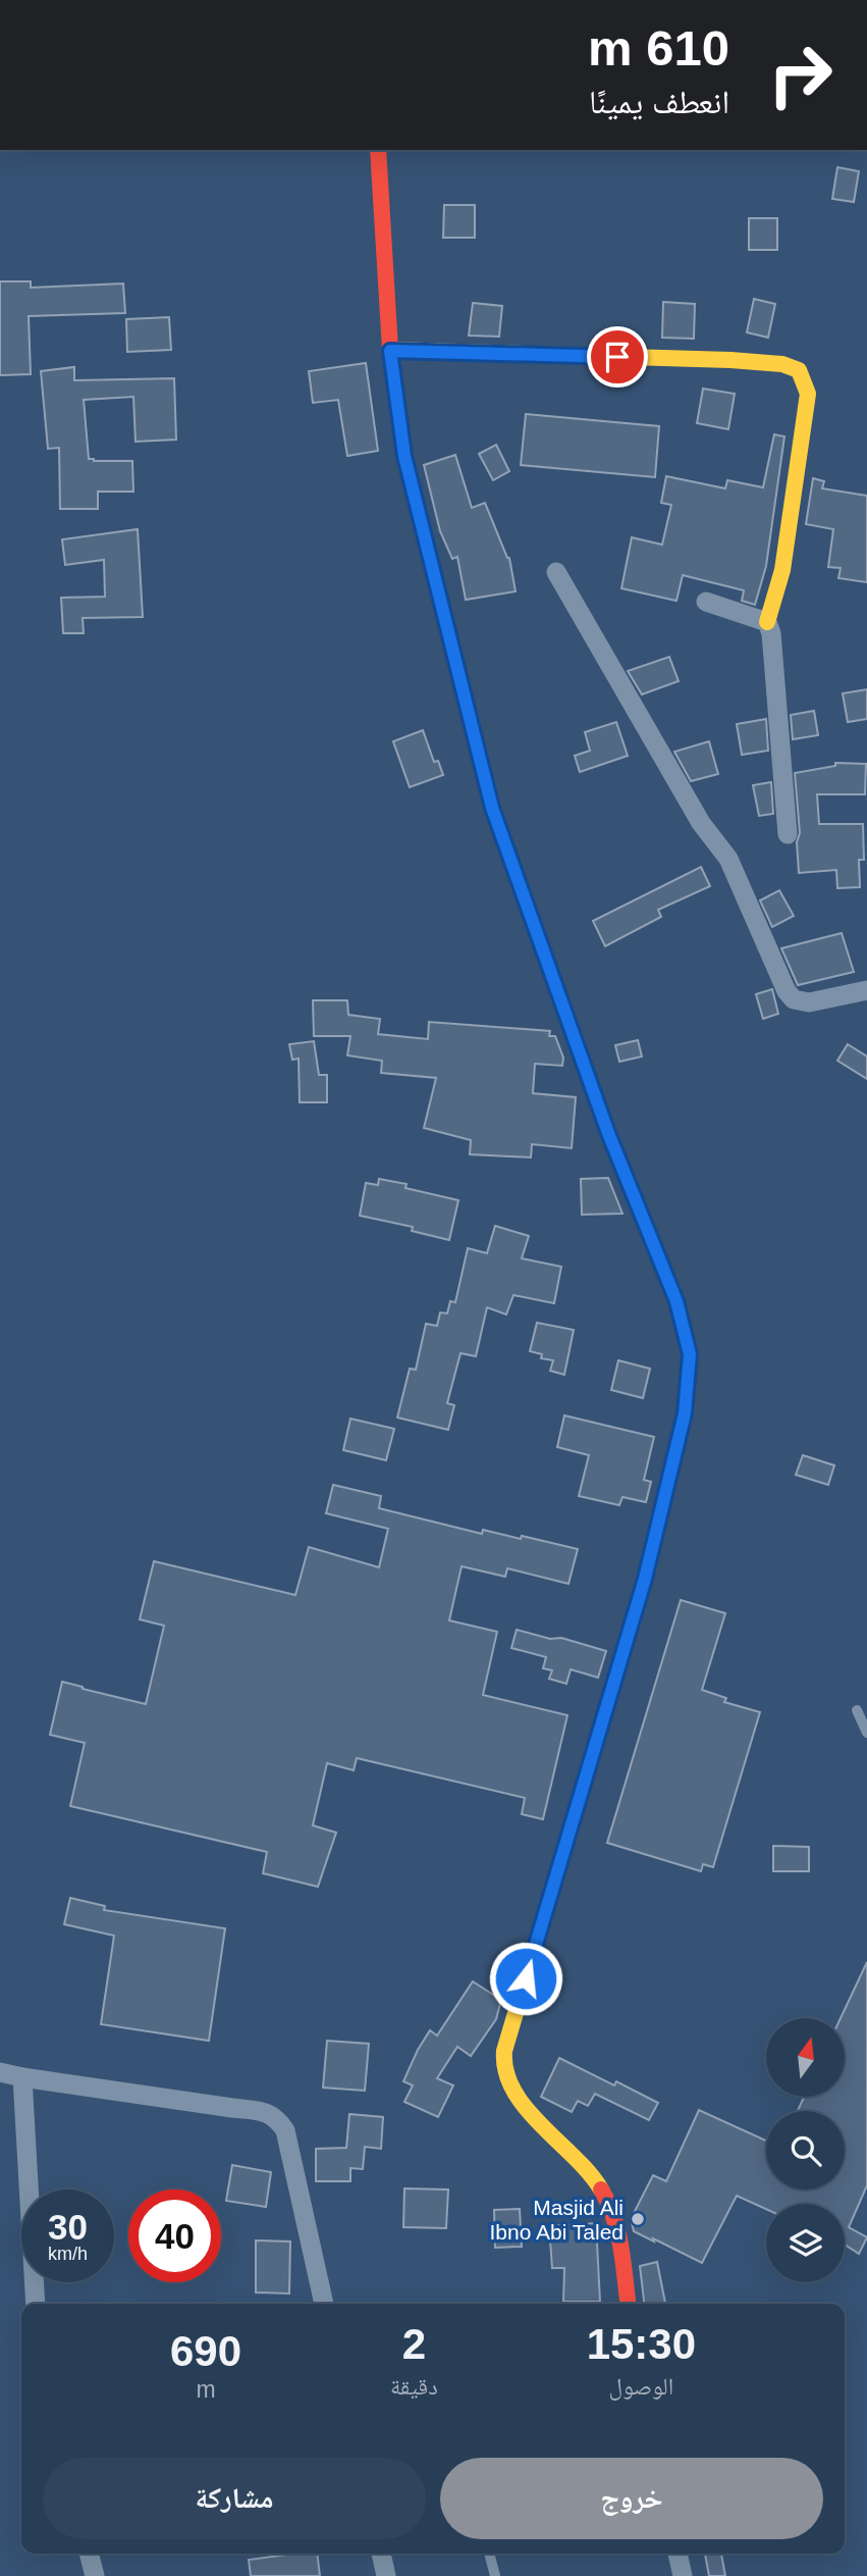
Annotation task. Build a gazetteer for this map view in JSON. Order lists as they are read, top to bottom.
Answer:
{
  "places": ["Masjid Ali Ibno Abi Taled"],
  "north": "top",
  "page": {
    "turn": ["610 m", "انعطف يمينًا"],
    "speed": "30 km/h",
    "limit": "40",
    "eta": [
      "15:30",
      "الوصول",
      "2",
      "دقيقة",
      "690",
      "m"
    ],
    "buttons": ["خروج", "مشاركة"]
  }
}
